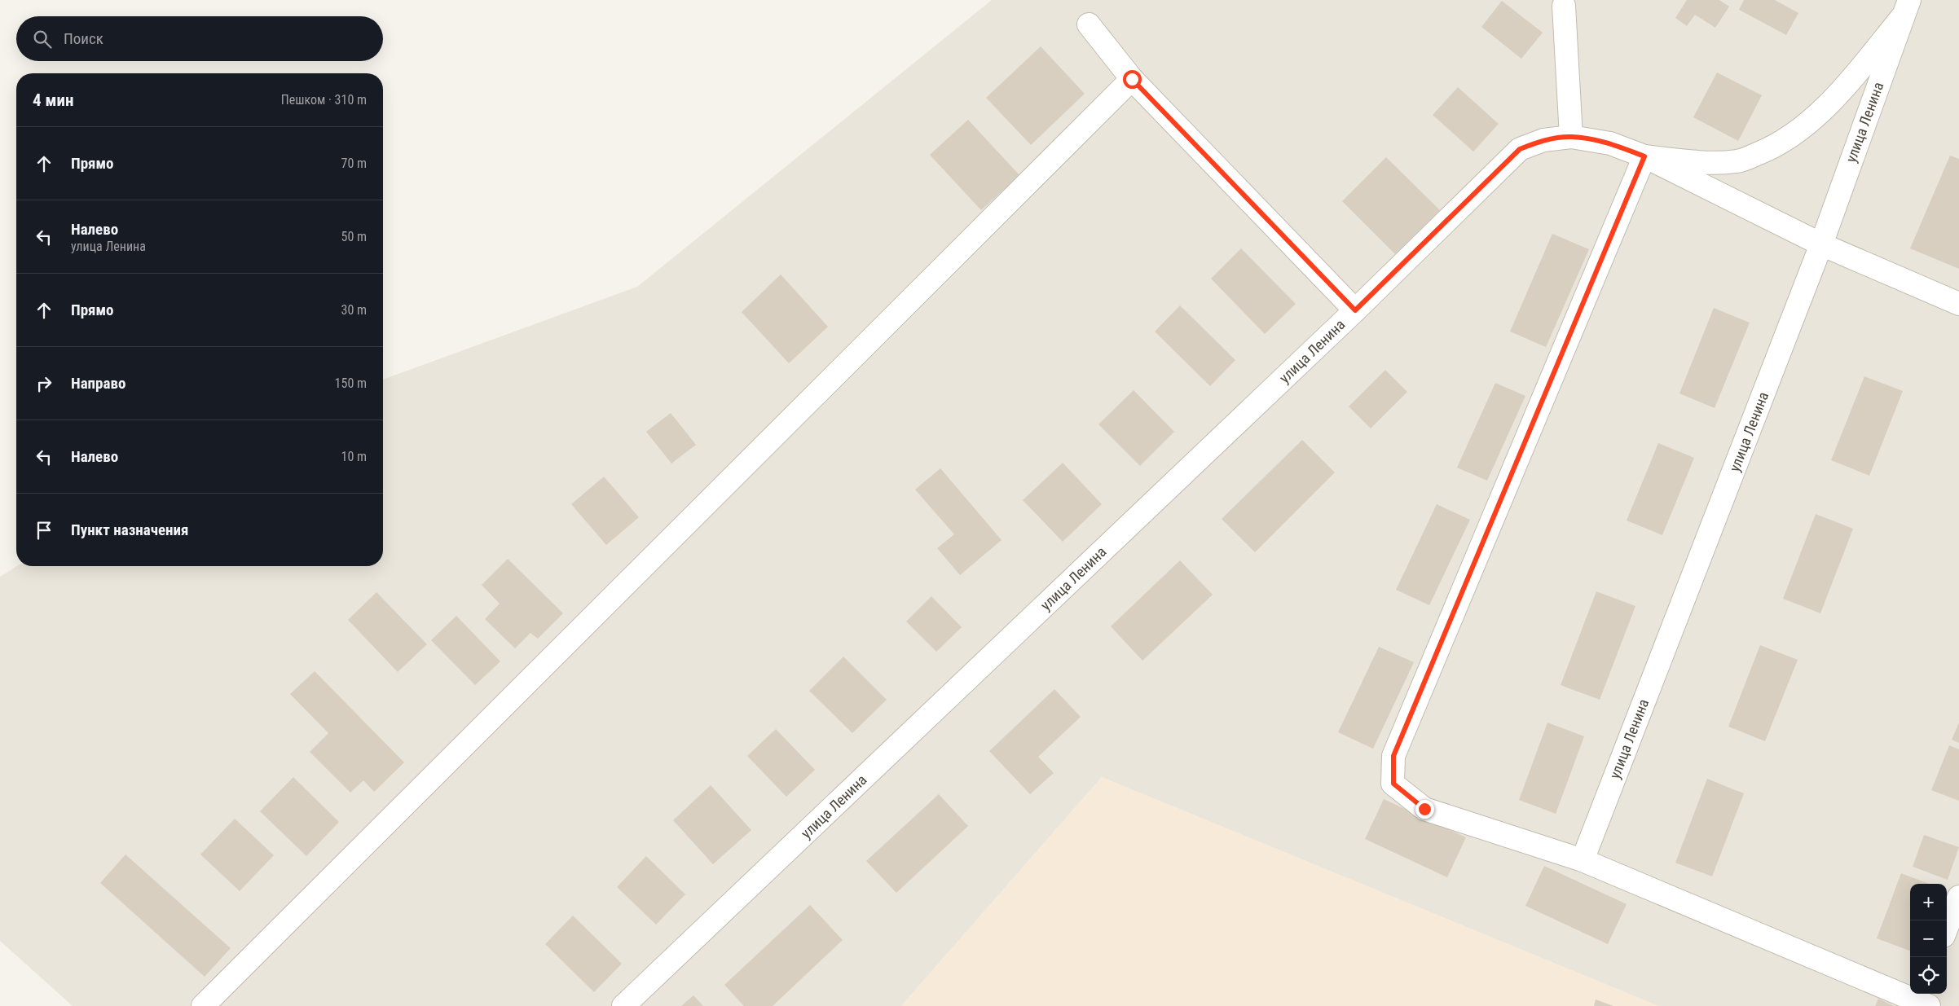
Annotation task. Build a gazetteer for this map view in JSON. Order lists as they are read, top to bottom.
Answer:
{
  "streets": {
    "street": ["улица Ленина"]
  },
  "page": {
    "search": "Поиск",
    "heading": ["4 мин", "Пешком · 310 m"],
    "list": [
      ["Прямо", "70 m"],
      ["Налево", "улица Ленина", "50 m"],
      ["Прямо", "30 m"],
      ["Направо", "150 m"],
      ["Налево", "10 m"],
      "Пункт назначения"
    ],
    "map_buttons": ["+", "−"]
  }
}
